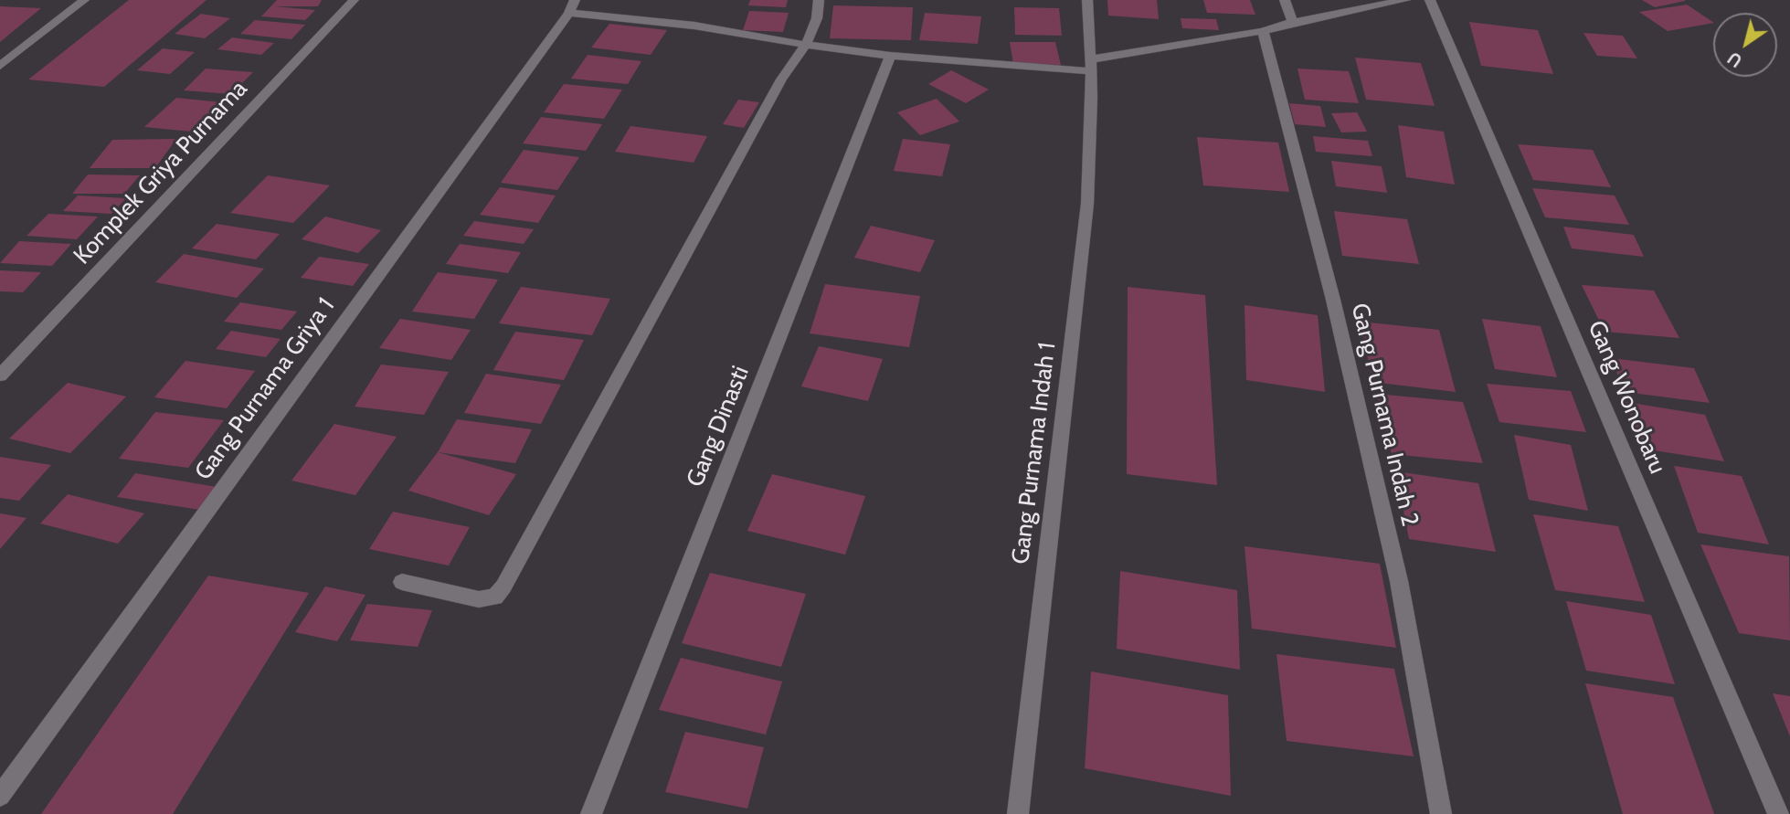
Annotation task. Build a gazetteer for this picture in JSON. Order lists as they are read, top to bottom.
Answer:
{
  "streets": {
    "street": [
      "Komplek Griya Purnama",
      "Gang Purnama Griya 1",
      "Gang Wonobaru",
      "Gang Purnama Indah 2",
      "Gang Dinasti",
      "Gang Purnama Indah 1"
    ]
  },
  "north": "bottom left"
}
